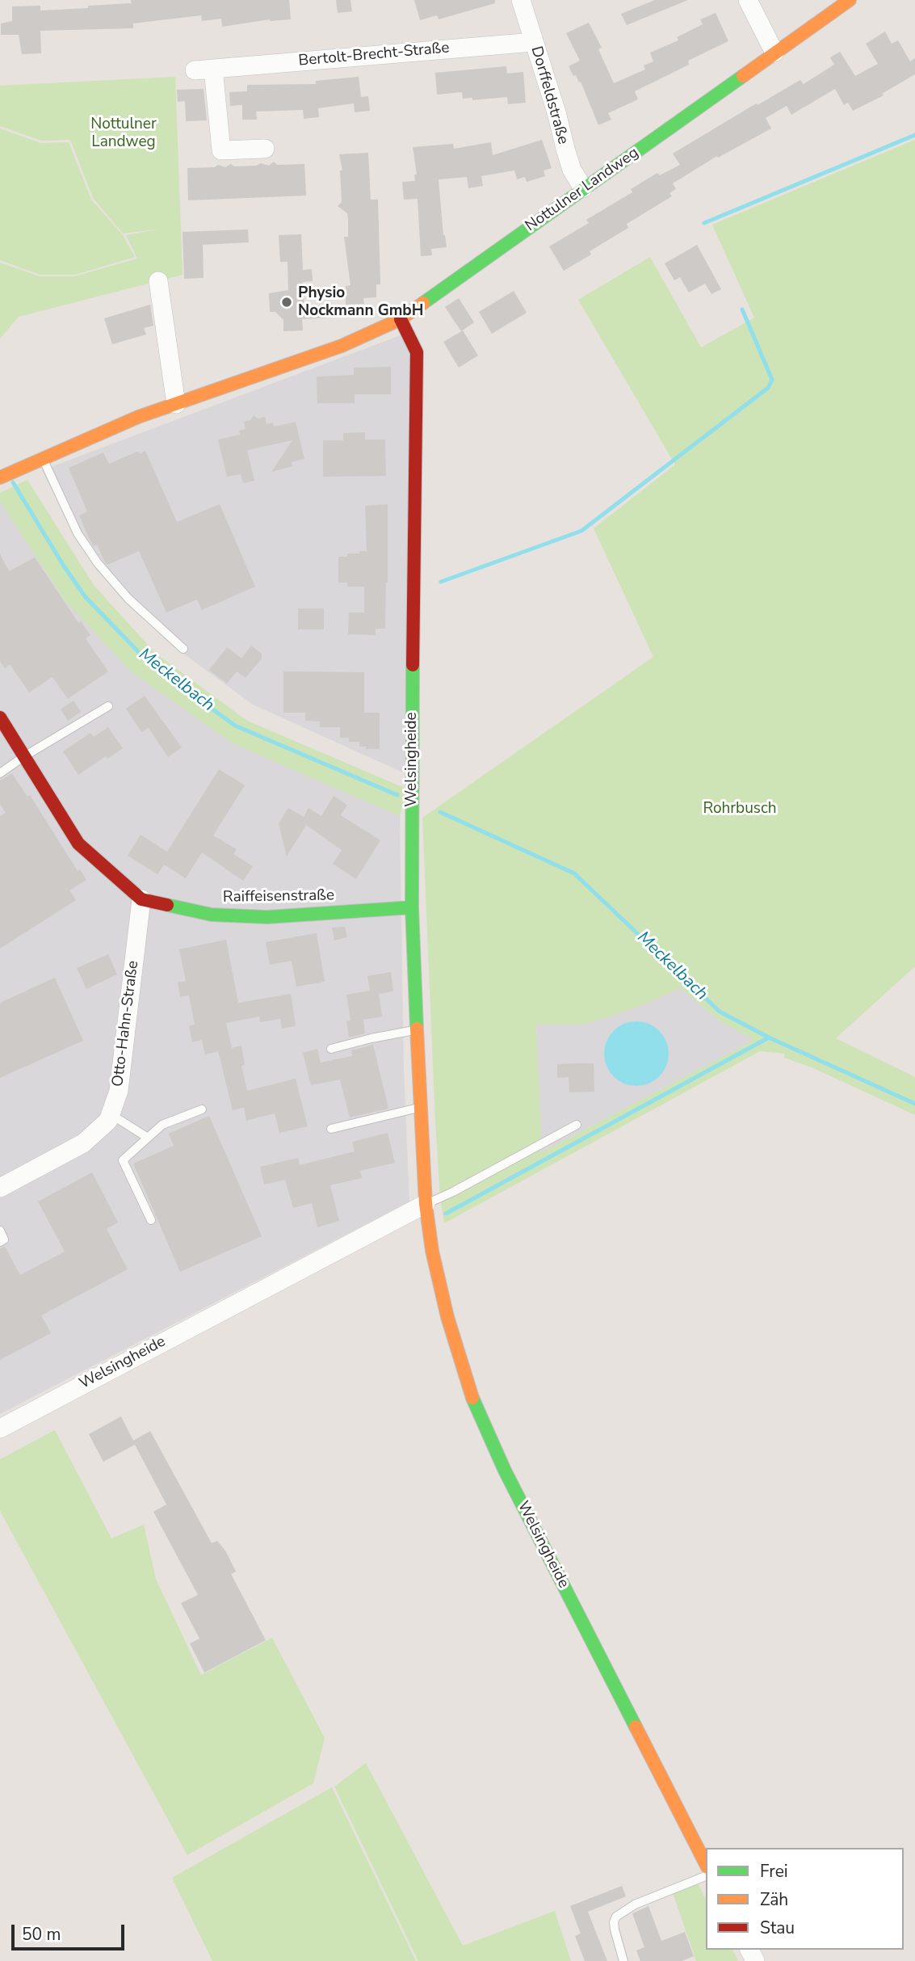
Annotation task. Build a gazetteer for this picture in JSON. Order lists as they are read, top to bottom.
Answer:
{
  "streets": {
    "street": [
      "Bertolt-Brecht-Straße",
      "Dorffeldstraße",
      "Nottulner Landweg",
      "Welsingheide",
      "Raiffeisenstraße",
      "Otto-Hahn-Straße"
    ]
  },
  "crossings": [
    ["Bertolt-Brecht-Straße", "Dorffeldstraße"],
    ["Dorffeldstraße", "Nottulner Landweg"],
    ["Nottulner Landweg", "Welsingheide"],
    ["Welsingheide", "Raiffeisenstraße"],
    ["Raiffeisenstraße", "Otto-Hahn-Straße"]
  ],
  "water": ["Meckelbach"],
  "parks": ["Nottulner Landweg", "Rohrbusch"],
  "places": ["Physio Nockmann GmbH"],
  "legend": ["Frei", "Zäh", "Stau"],
  "scale_bar": "50 m"
}
